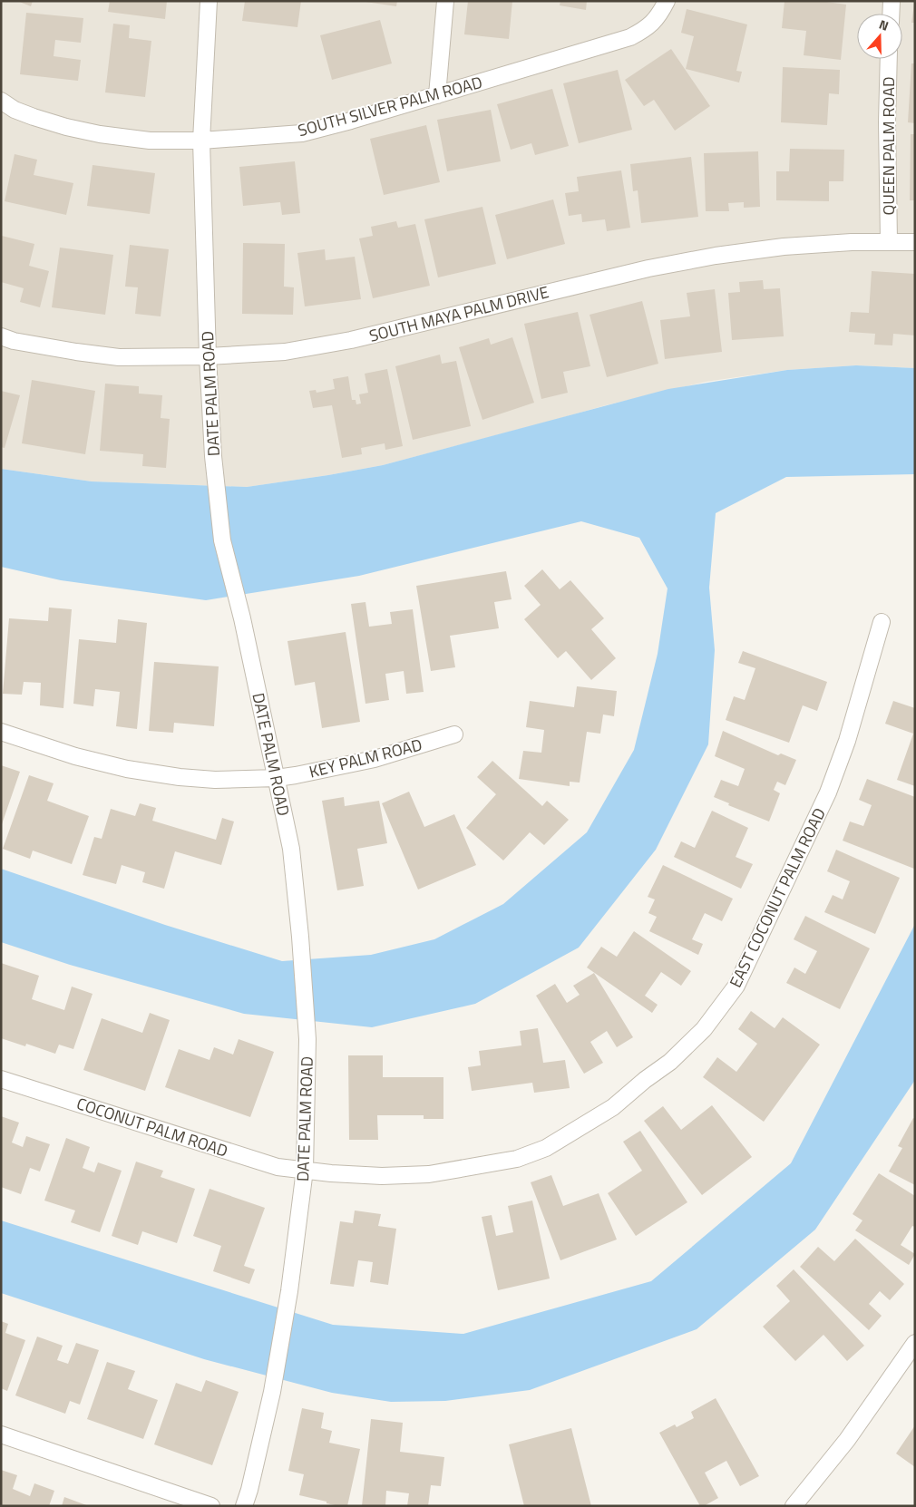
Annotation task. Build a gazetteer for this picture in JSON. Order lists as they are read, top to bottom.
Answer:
{
  "streets": {
    "street": [
      "SOUTH SILVER PALM ROAD",
      "QUEEN PALM ROAD",
      "SOUTH MAYA PALM DRIVE",
      "DATE PALM ROAD",
      "KEY PALM ROAD",
      "EAST COCONUT PALM ROAD",
      "COCONUT PALM ROAD"
    ]
  },
  "crossings": [
    ["SOUTH SILVER PALM ROAD", "DATE PALM ROAD"],
    ["QUEEN PALM ROAD", "SOUTH MAYA PALM DRIVE"],
    ["SOUTH MAYA PALM DRIVE", "DATE PALM ROAD"],
    ["DATE PALM ROAD", "KEY PALM ROAD"],
    ["DATE PALM ROAD", "EAST COCONUT PALM ROAD"],
    ["DATE PALM ROAD", "COCONUT PALM ROAD"],
    ["EAST COCONUT PALM ROAD", "COCONUT PALM ROAD"]
  ],
  "north": "top"
}
